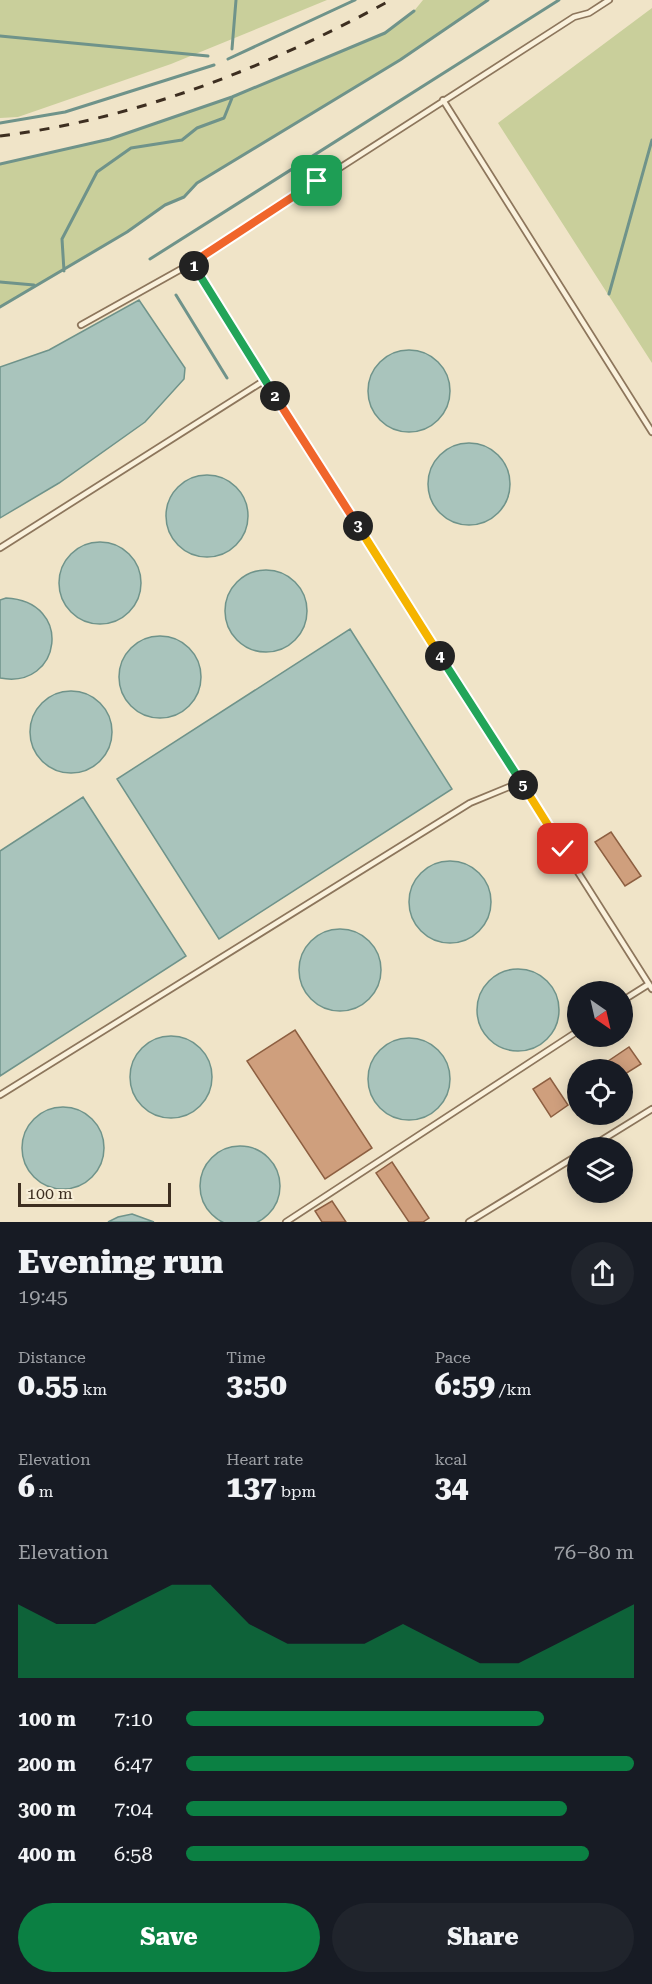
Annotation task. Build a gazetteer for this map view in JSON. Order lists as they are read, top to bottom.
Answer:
{
  "scale_bar": "100 m",
  "north": "bottom right",
  "page": {
    "pins": [
      "1",
      "2",
      "3",
      "4",
      "5"
    ],
    "scale": "100 m",
    "heading": ["Evening run", "19:45"],
    "stats": [
      ["Distance", "0.55 km"],
      ["Time", "3:50"],
      ["Pace", "6:59 /km"],
      ["Elevation", "6 m"],
      ["Heart rate", "137 bpm"],
      ["kcal", "34"]
    ],
    "chart": ["Elevation", "76–80 m"],
    "list": [
      {
        "name": "100 m",
        "note": "7:10"
      },
      {
        "name": "200 m",
        "note": "6:47"
      },
      {
        "name": "300 m",
        "note": "7:04"
      },
      {
        "name": "400 m",
        "note": "6:58"
      }
    ],
    "buttons": ["Save", "Share"]
  }
}
